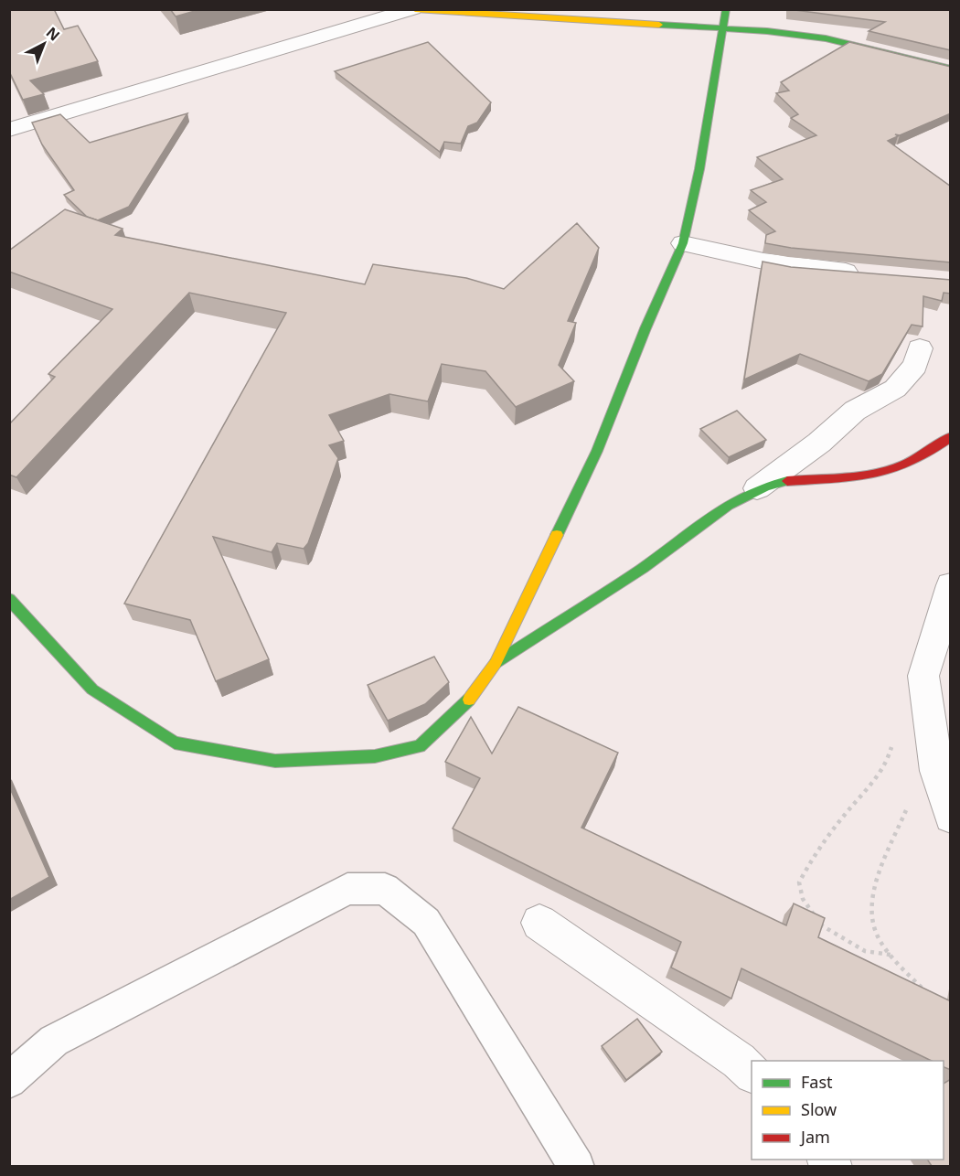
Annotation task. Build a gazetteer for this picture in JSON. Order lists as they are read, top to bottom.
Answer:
{
  "legend": ["Fast", "Slow", "Jam"],
  "north": "top right"
}
